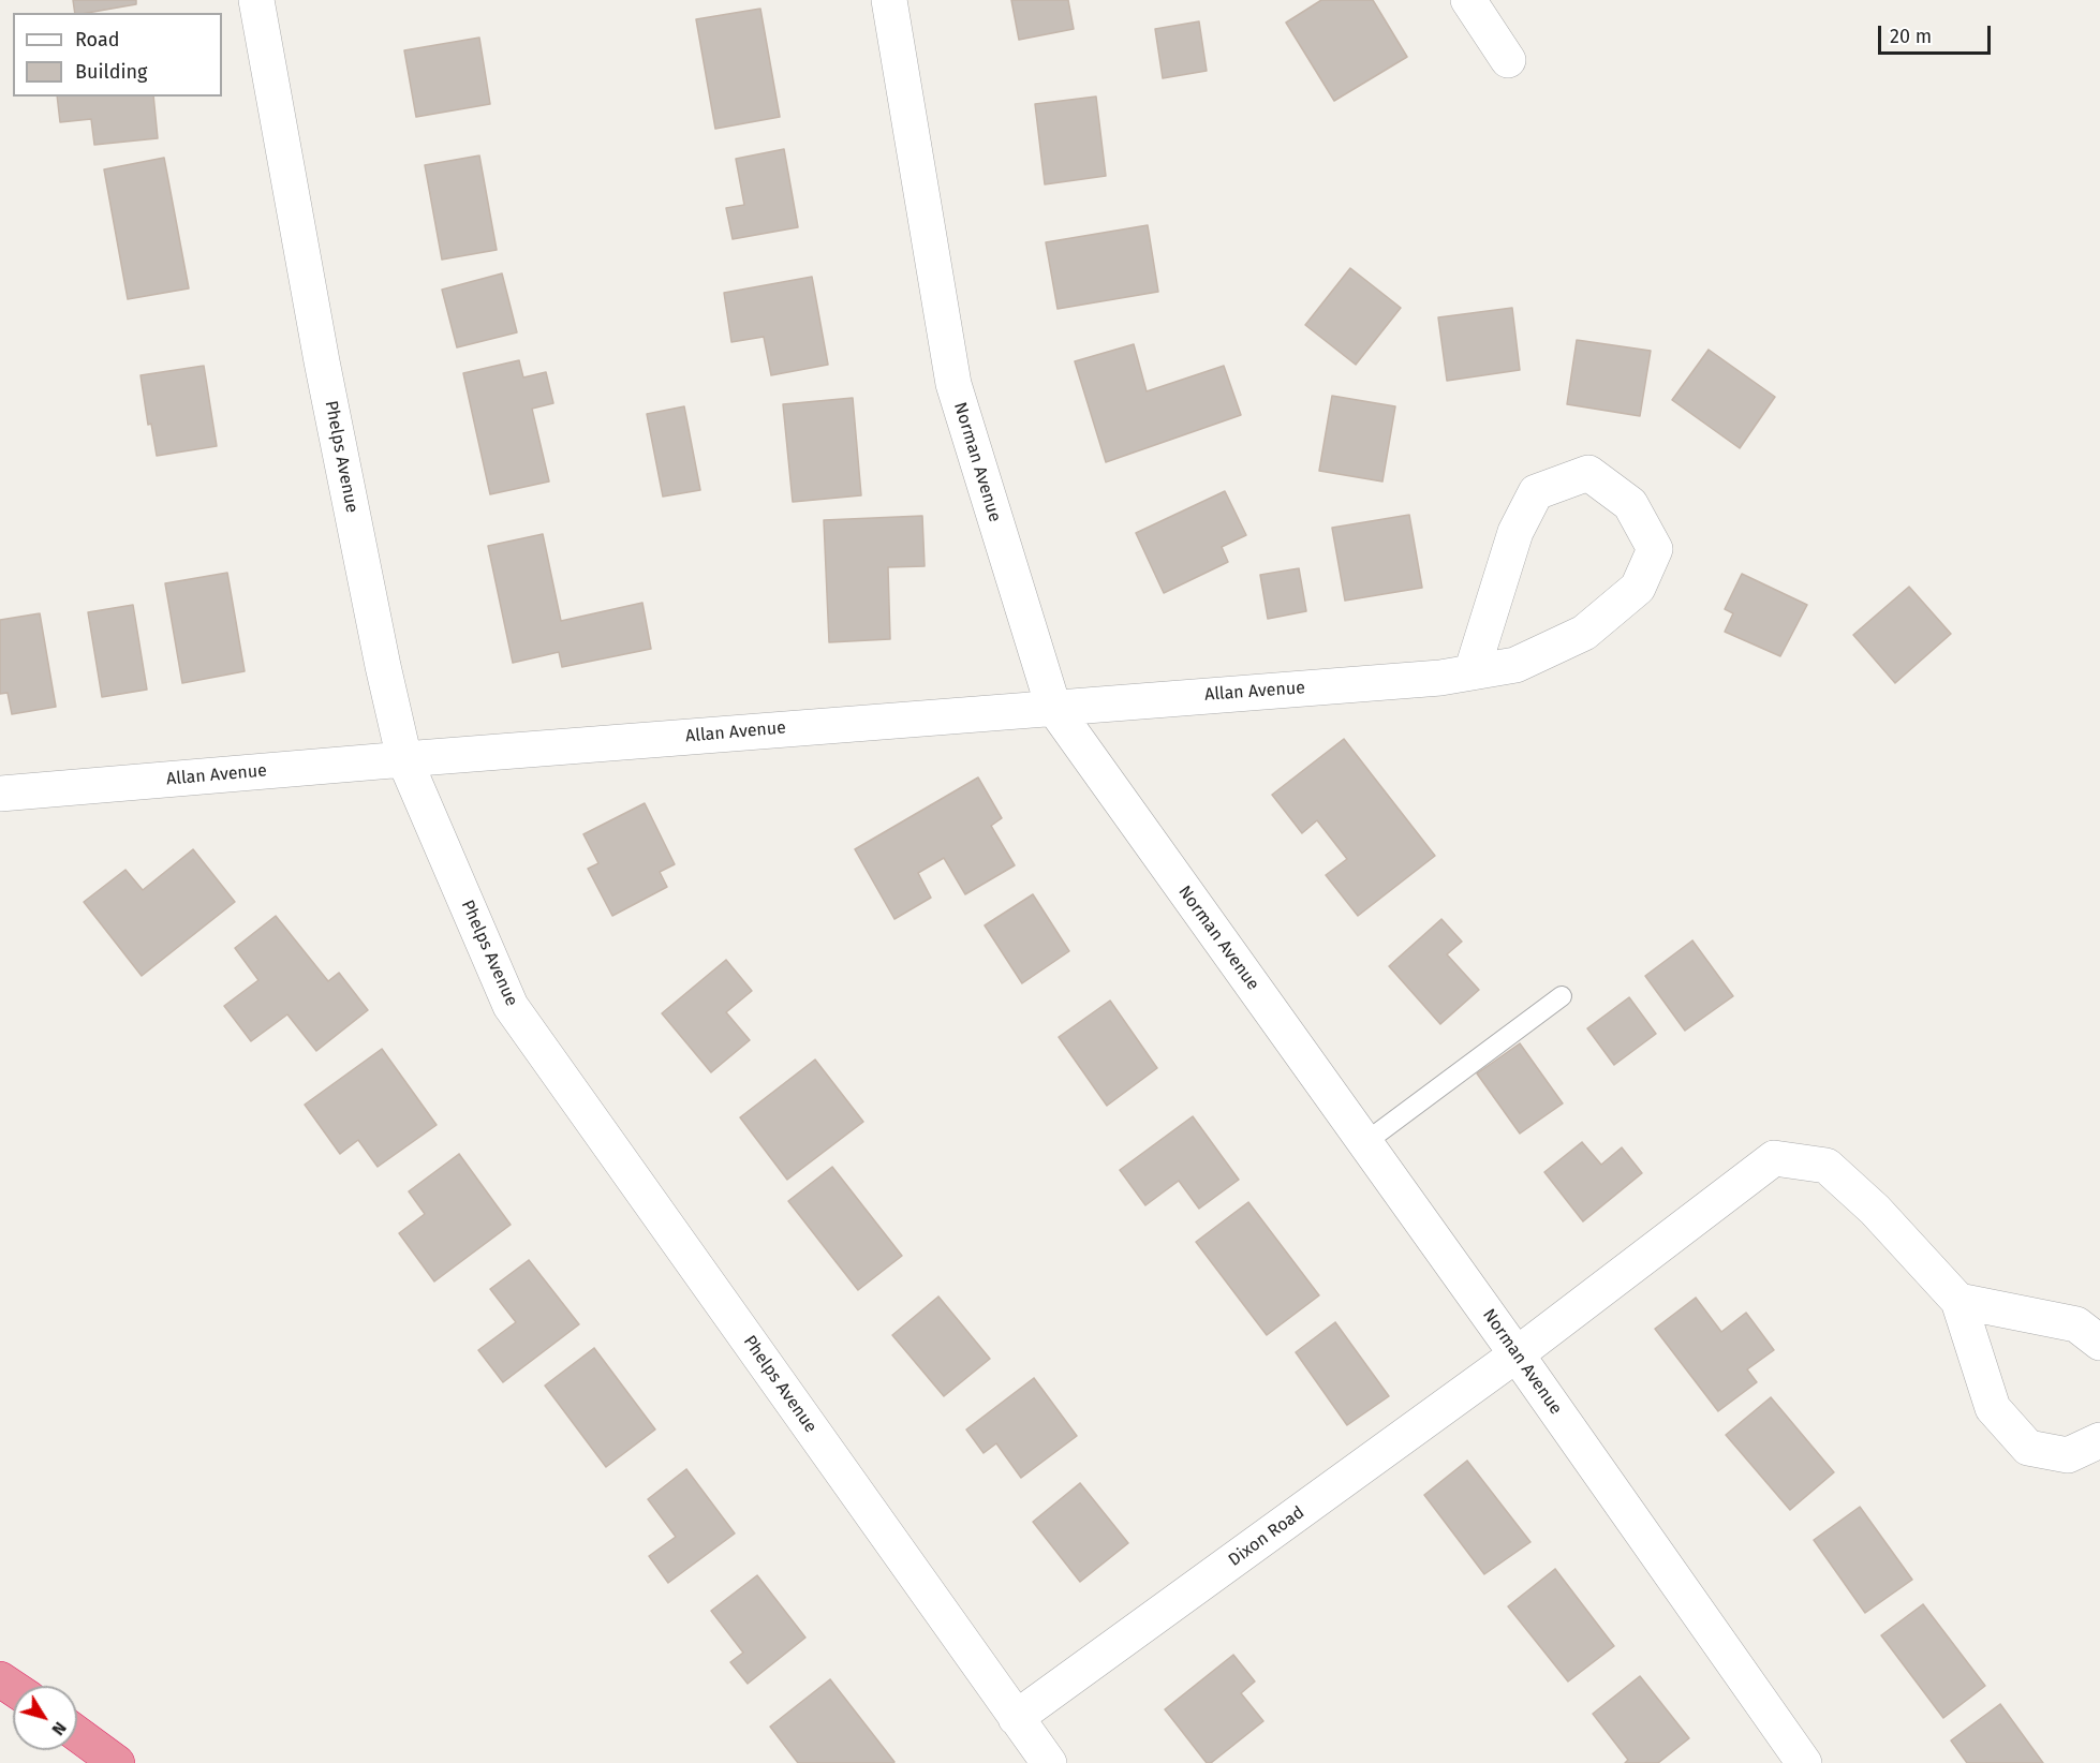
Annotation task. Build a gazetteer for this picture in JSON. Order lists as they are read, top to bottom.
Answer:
{
  "streets": {
    "street": [
      "Phelps Avenue",
      "Norman Avenue",
      "Allan Avenue",
      "Dixon Road"
    ]
  },
  "crossings": [
    ["Phelps Avenue", "Allan Avenue"],
    ["Phelps Avenue", "Dixon Road"],
    ["Norman Avenue", "Allan Avenue"],
    ["Norman Avenue", "Dixon Road"]
  ],
  "legend": ["Road", "Building"],
  "scale_bar": "20 m",
  "north": "bottom right"
}
